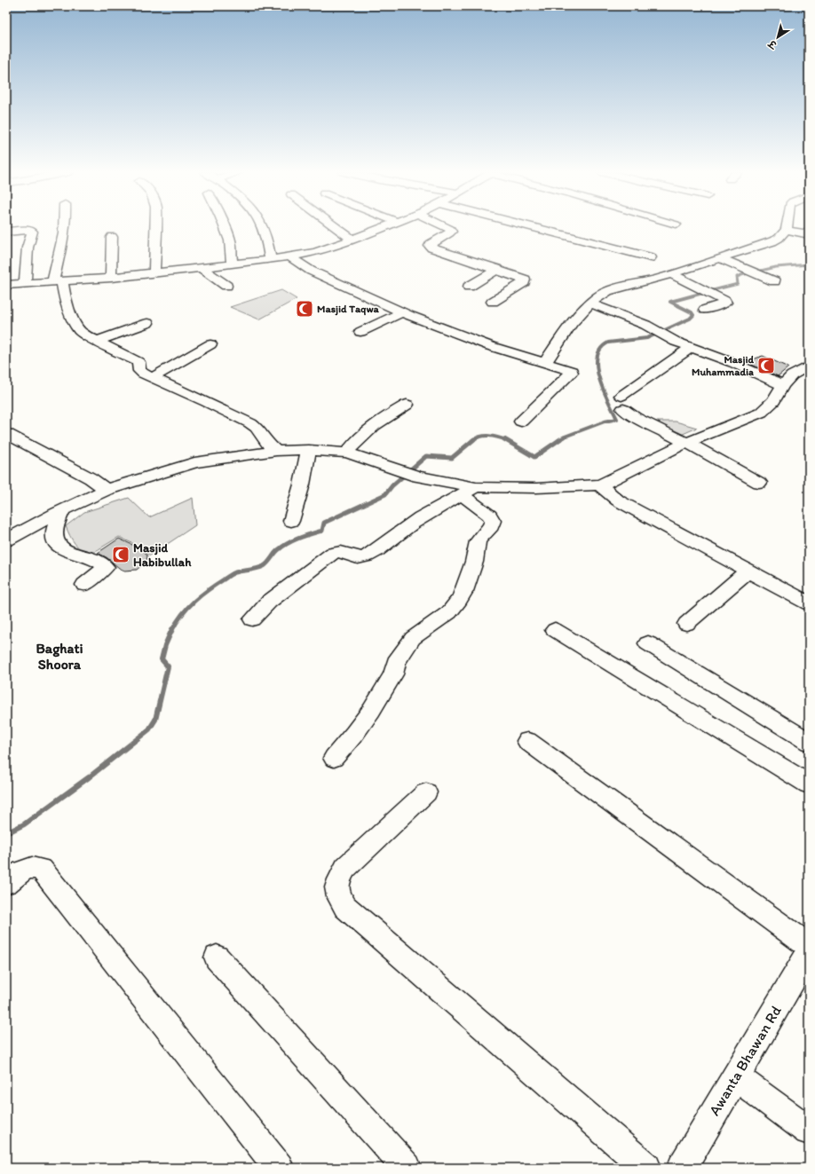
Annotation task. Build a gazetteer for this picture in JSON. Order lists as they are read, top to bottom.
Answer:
{
  "streets": {
    "street": ["Awanta Bhawan Rd"]
  },
  "districts": ["Baghati Shoora"],
  "places": {
    "mosque": ["Masjid Taqwa", "Masjid Muhammadia", "Masjid Habibullah"]
  },
  "north": "bottom left"
}
